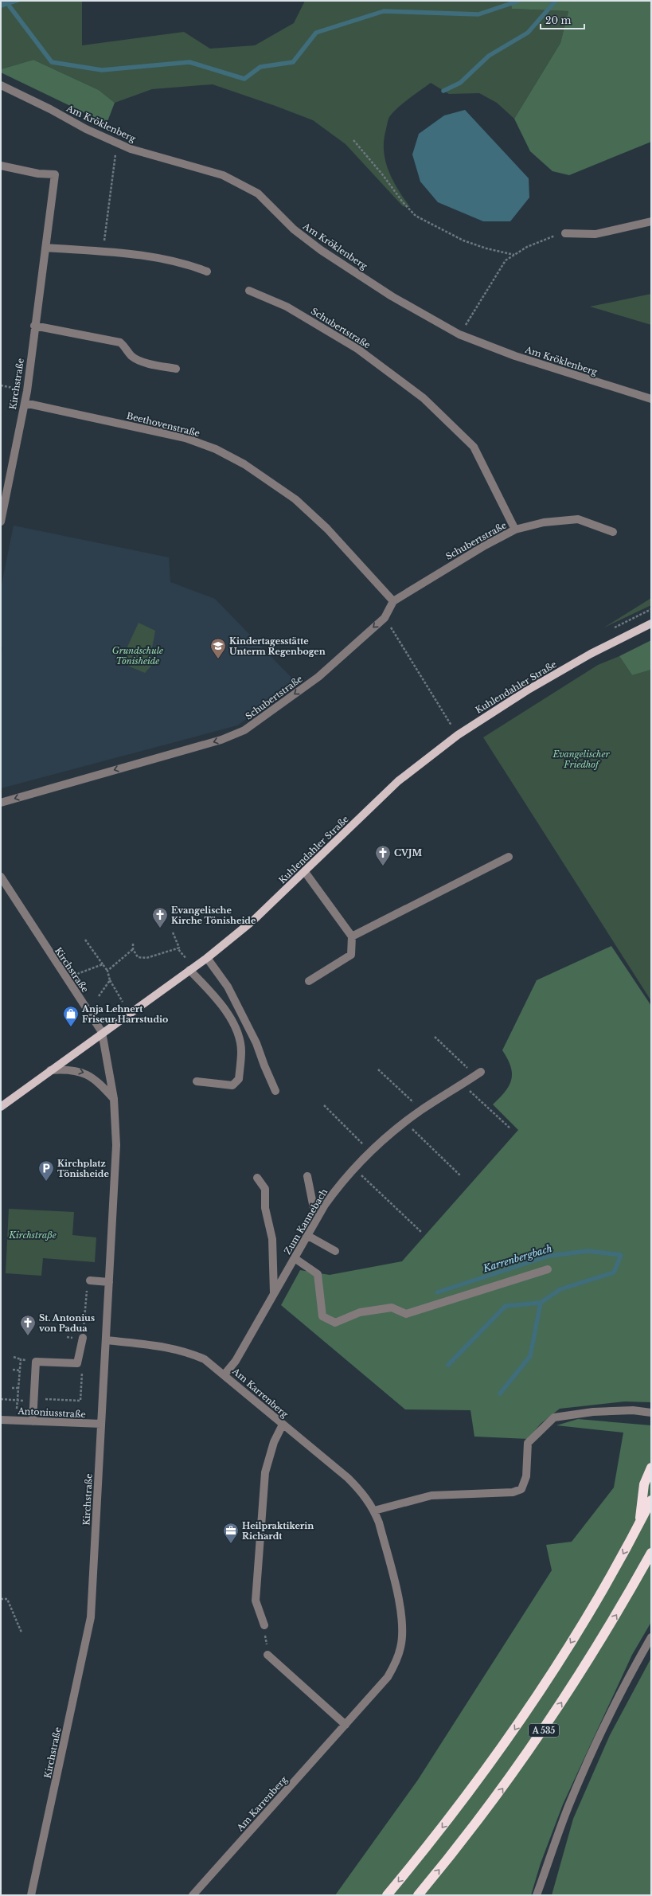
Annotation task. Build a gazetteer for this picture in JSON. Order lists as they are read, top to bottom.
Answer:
{
  "streets": {
    "highway": ["A 535"],
    "main road": ["Kuhlendahler Straße"],
    "street": [
      "Am Kröklenberg",
      "Schubertstraße",
      "Kirchstraße",
      "Beethovenstraße",
      "Zum Kannebach",
      "Am Karrenberg",
      "Antoniusstraße"
    ]
  },
  "crossings": [
    ["Schubertstraße", "Beethovenstraße"],
    ["Kirchstraße", "Beethovenstraße"],
    ["Kirchstraße", "Kuhlendahler Straße"],
    ["Kirchstraße", "Am Karrenberg"],
    ["Kirchstraße", "Antoniusstraße"],
    ["Zum Kannebach", "Am Karrenberg"]
  ],
  "one_way": ["Schubertstraße"],
  "water": ["Karrenbergbach"],
  "parks": ["Grundschule Tönisheide", "Evangelischer Friedhof", "Kirchstraße"],
  "places": {
    "school or university": ["Kindertagesstätte Unterm Regenbogen"],
    "church": ["CVJM", "Evangelische Kirche Tönisheide", "St. Antonius von Padua"],
    "shop": ["Anja Lehnert Friseur Harrstudio"],
    "parking": ["Kirchplatz Tönisheide"],
    "office": ["Heilpraktikerin Richardt"]
  },
  "scale_bar": "20 m"
}
